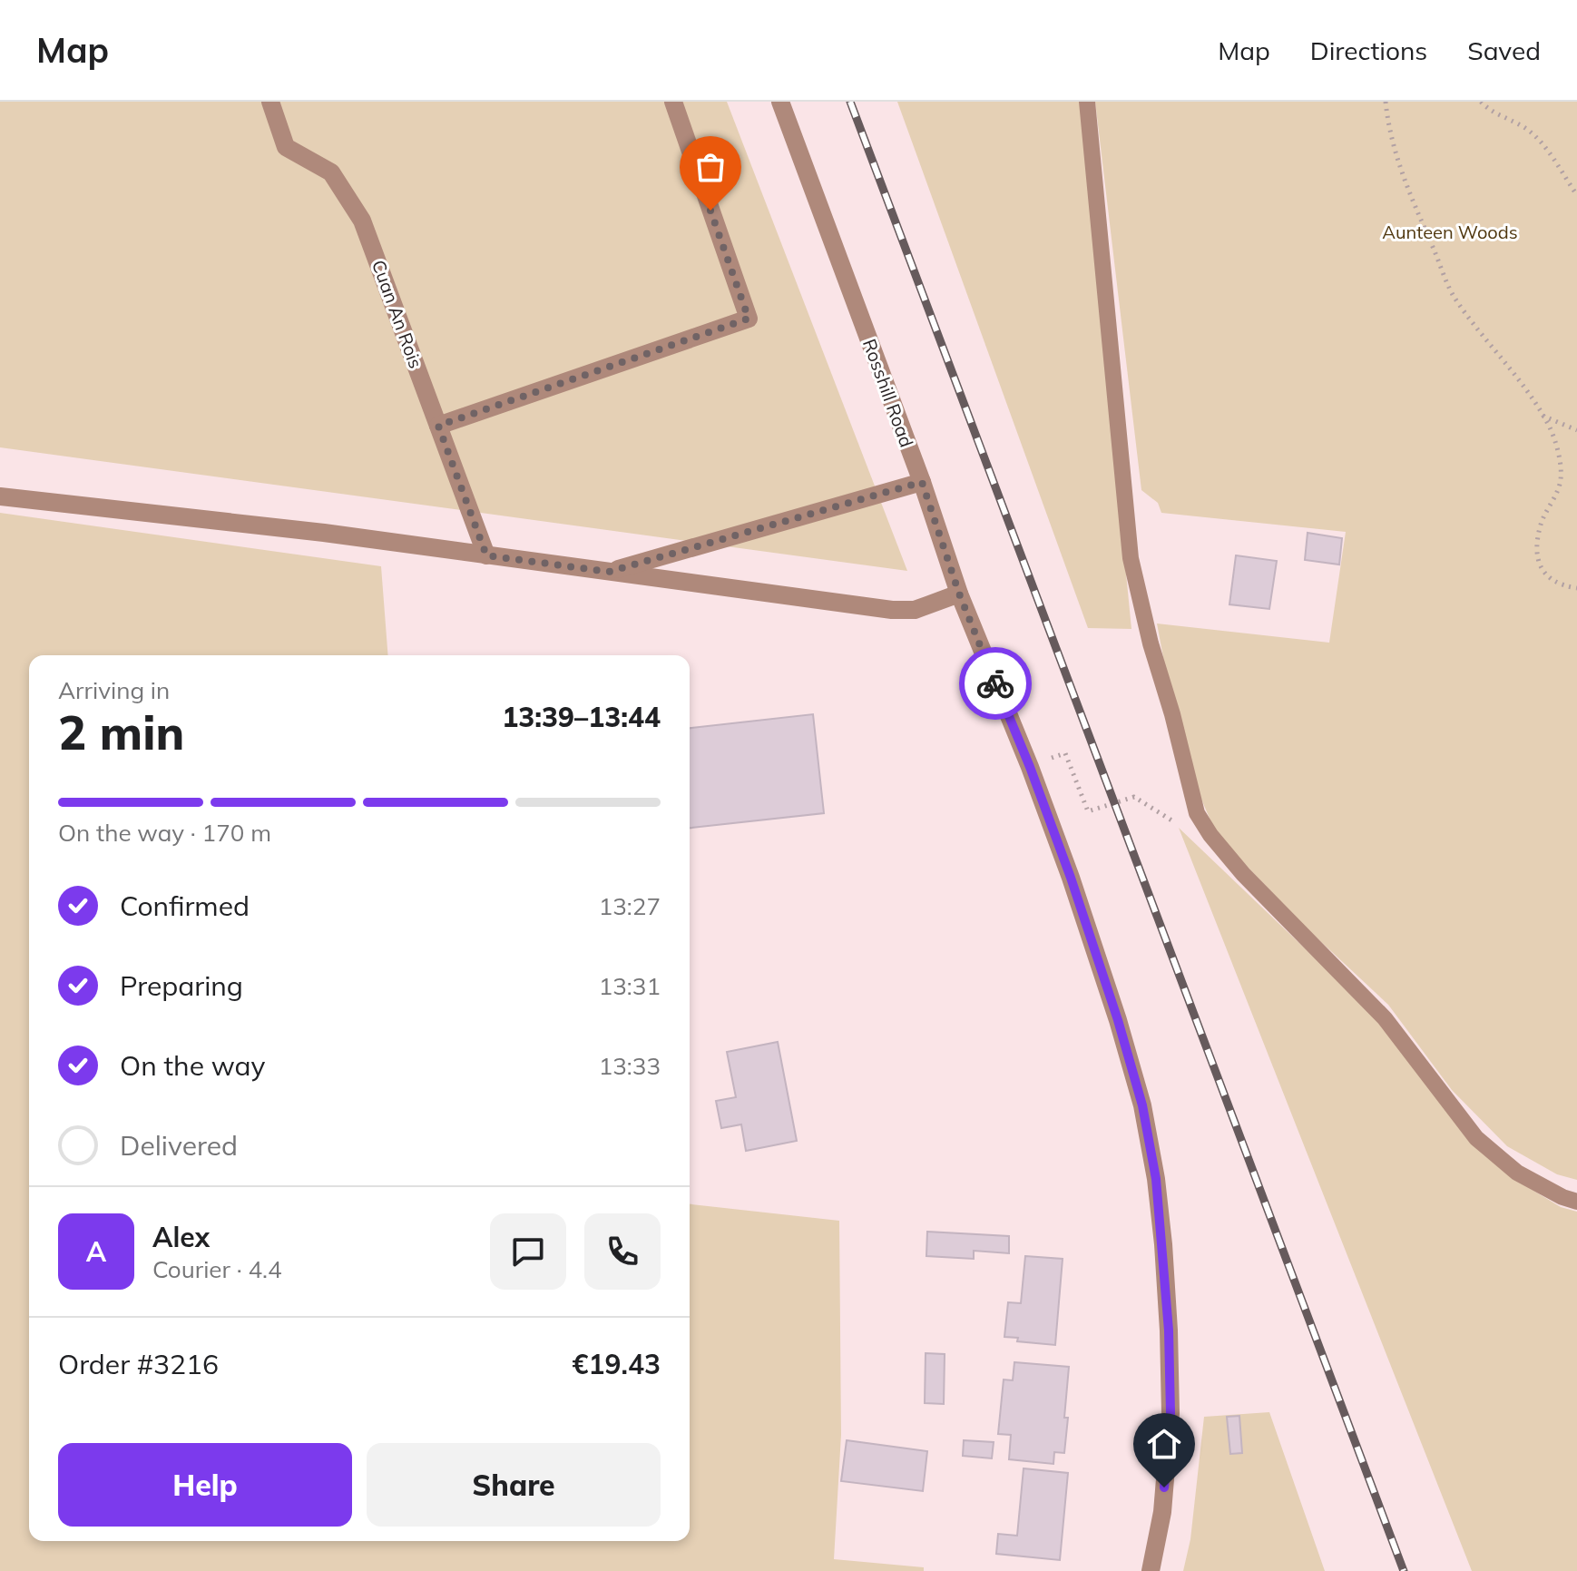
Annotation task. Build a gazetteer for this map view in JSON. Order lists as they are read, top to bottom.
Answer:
{
  "streets": {
    "street": ["Cuan An Rois", "Rosshill Road"]
  },
  "parks": ["Aunteen Woods"],
  "page": {
    "header": "Map",
    "nav": ["Map", "Directions", "Saved"],
    "heading": ["2 min", "Arriving in", "13:39–13:44"],
    "panel": [
      "Alex",
      "Courier · 4.4",
      "Order #3216",
      "€19.43"
    ],
    "bar": "On the way · 170 m",
    "list": [
      ["Confirmed", "13:27"],
      ["Preparing", "13:31"],
      ["On the way", "13:33"],
      "Delivered"
    ],
    "round": "A",
    "buttons": ["Help", "Share"]
  }
}
